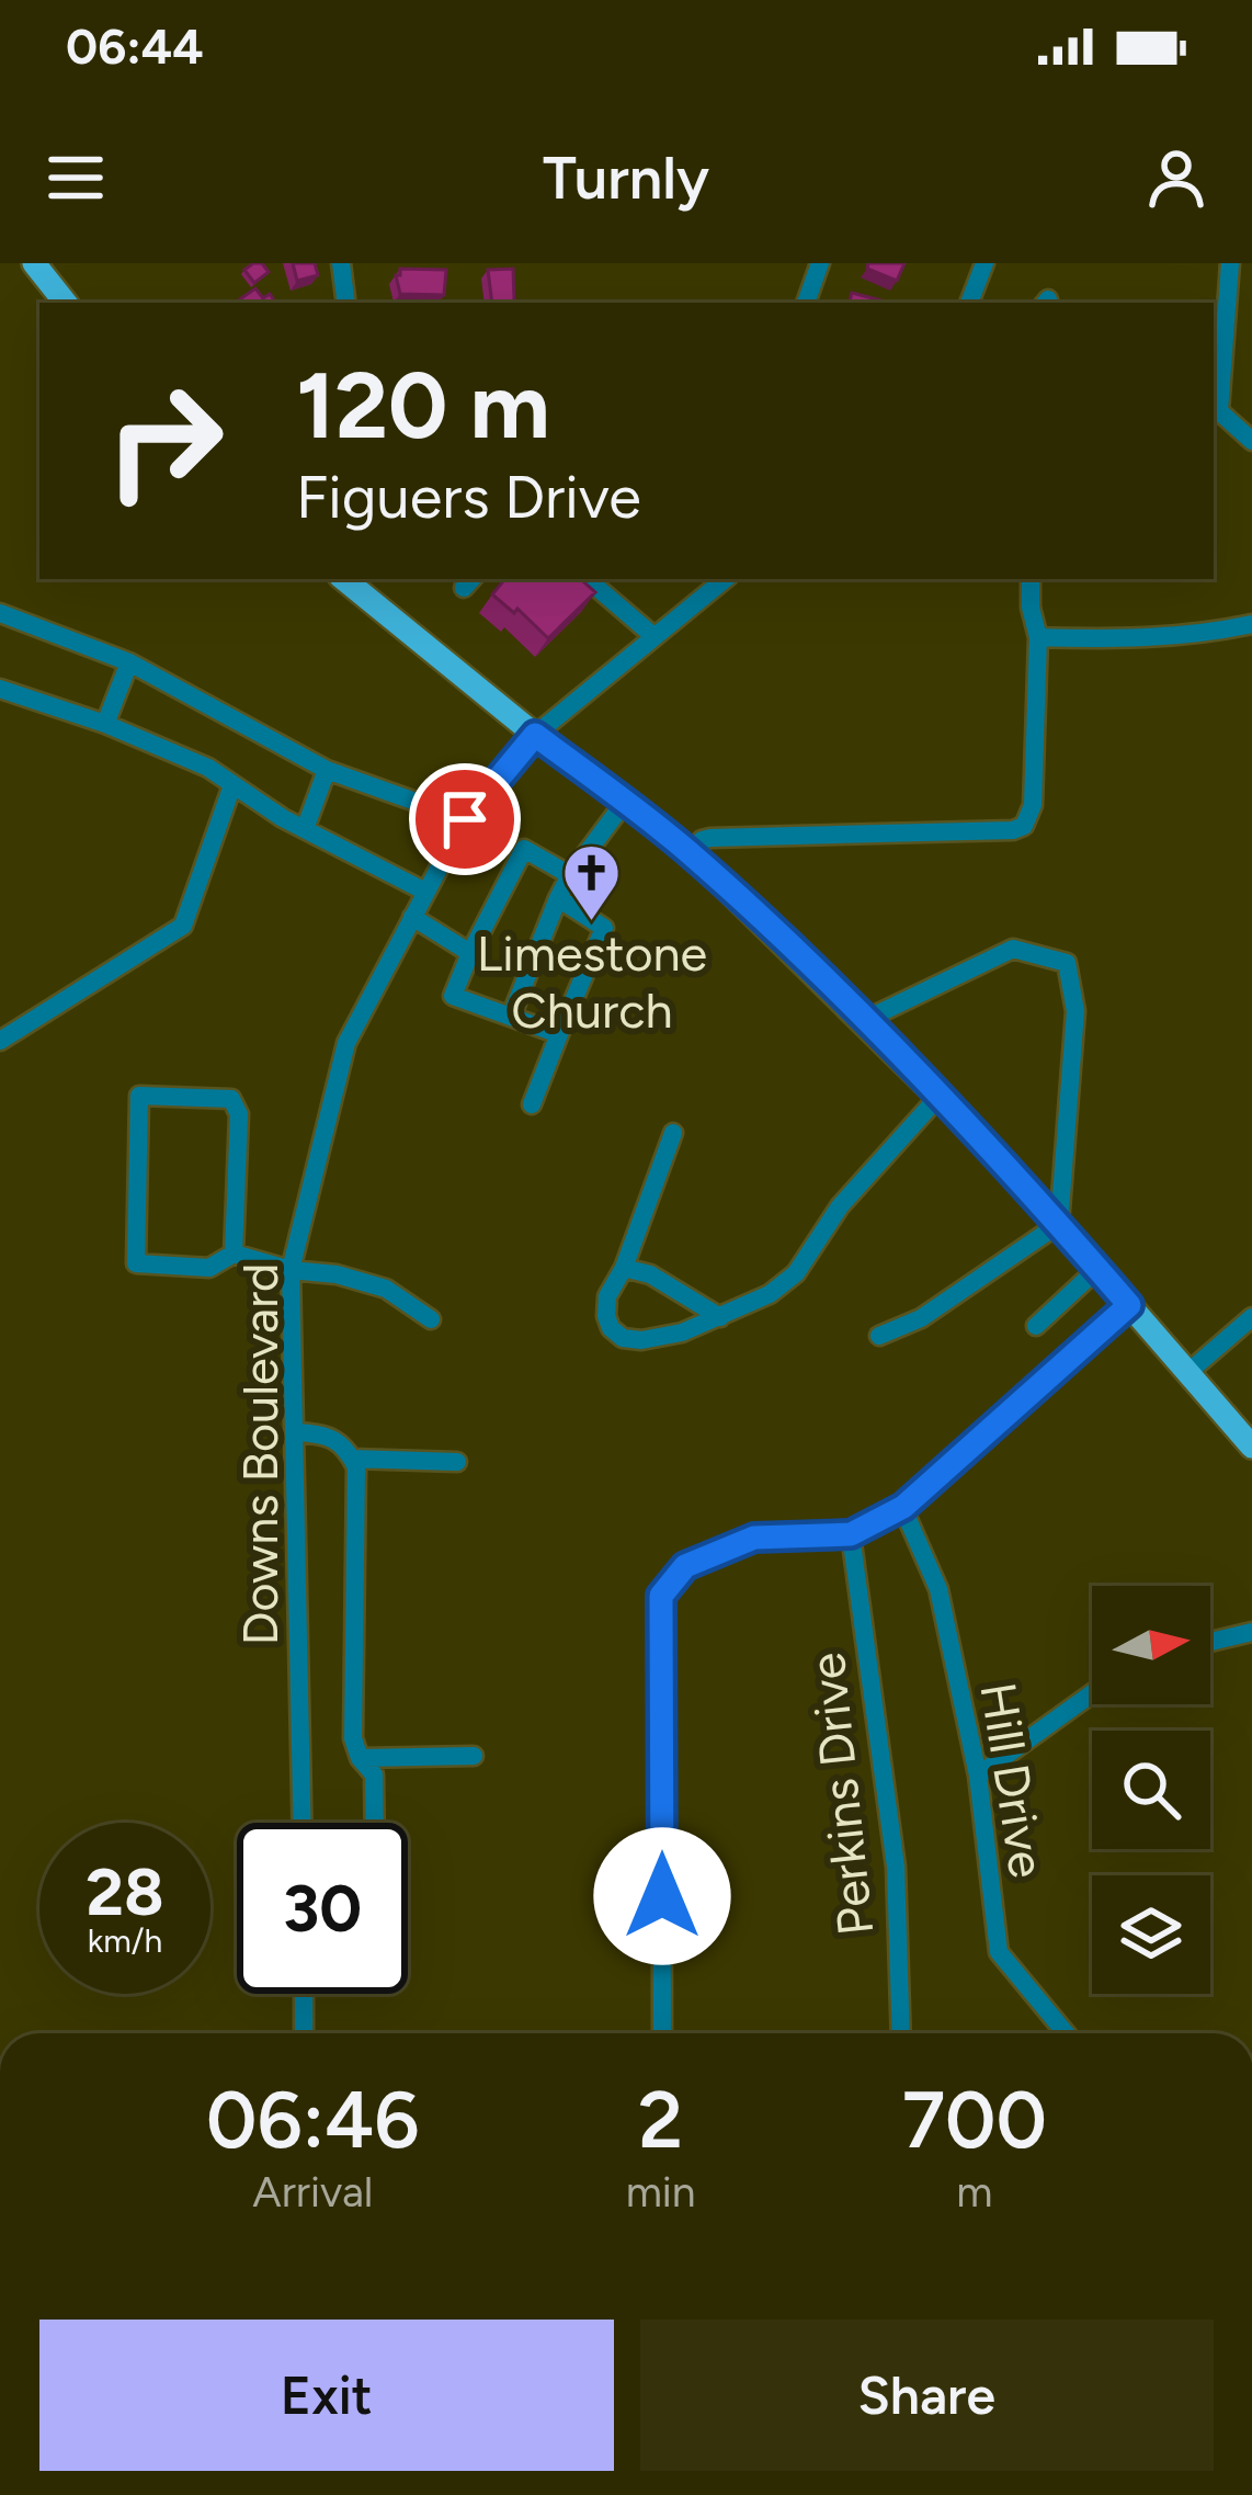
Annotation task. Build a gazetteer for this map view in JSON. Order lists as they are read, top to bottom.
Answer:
{
  "streets": {
    "street": ["Downs Boulevard", "Hill Drive", "Perkins Drive"]
  },
  "places": {
    "church": ["Limestone Church"]
  },
  "north": "right",
  "page": {
    "status": "06:44",
    "header": "Turnly",
    "turn": ["120 m", "Figuers Drive"],
    "speed": "28 km/h",
    "limit": "30",
    "eta": [
      "06:46",
      "Arrival",
      "2",
      "min",
      "700",
      "m"
    ],
    "buttons": ["Exit", "Share"]
  }
}
